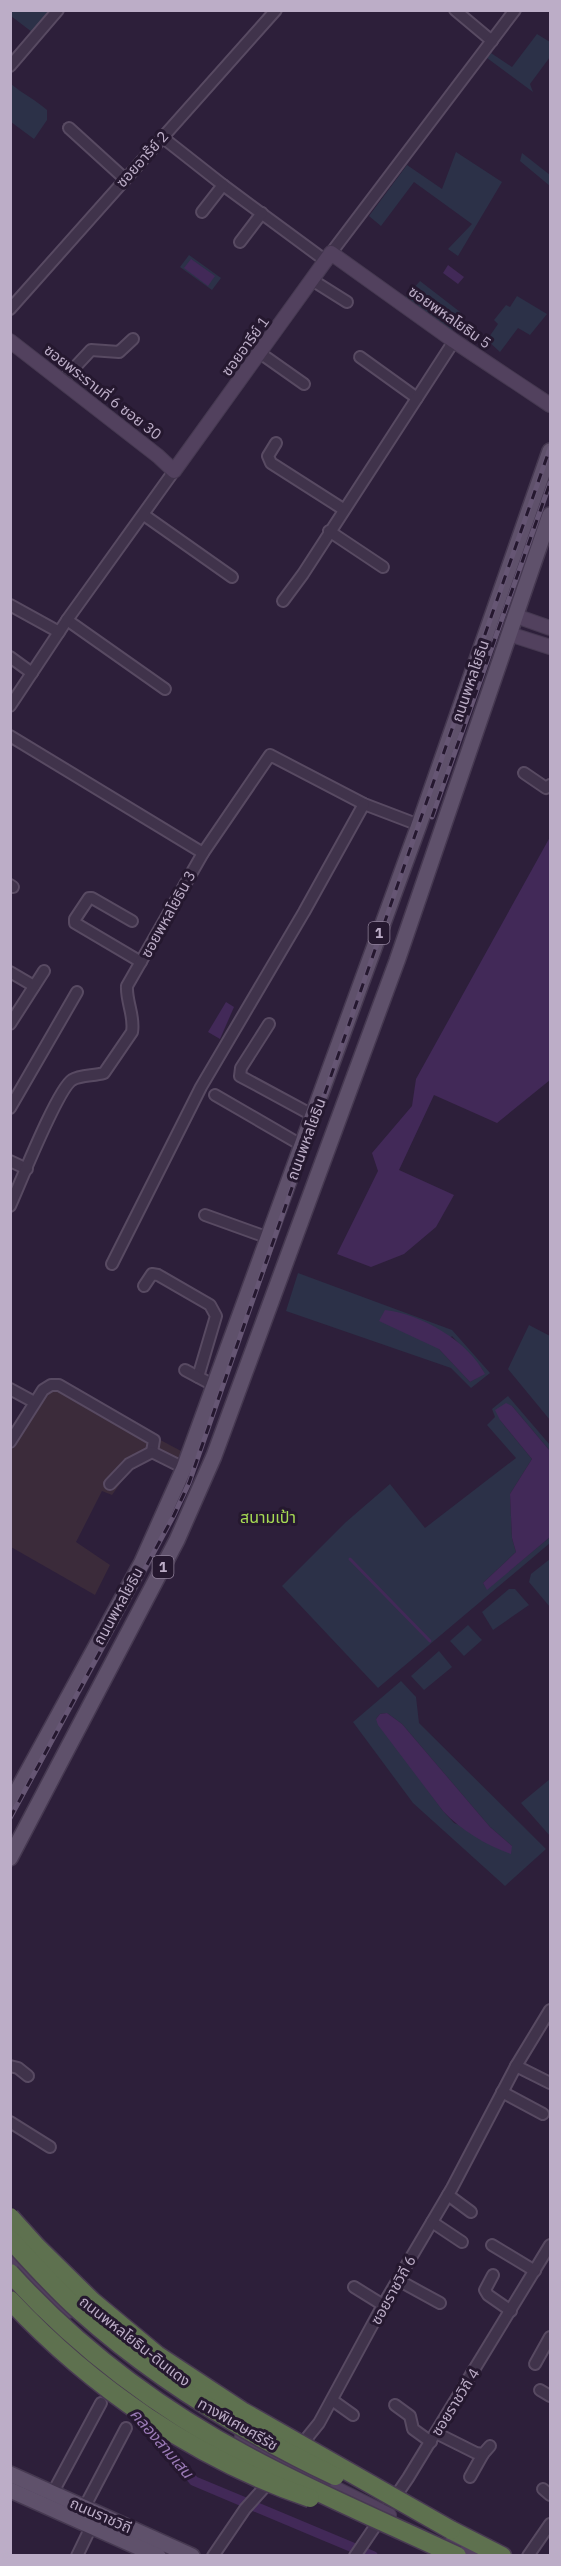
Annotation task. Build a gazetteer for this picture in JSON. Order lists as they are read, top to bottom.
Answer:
{
  "streets": {
    "highway": ["ทางพิเศษศรีรัช"],
    "main road": ["ถนนพหลโยธิน", "1", "ถนนราชวิถี"],
    "street": [
      "ซอยอาร๊ย์ 2",
      "ซอยพหลโยธิน 5",
      "ซอยอารีย์ 1",
      "ซอยพระรามที่ 6 ซอย 30",
      "ซอยพหลโยธิน 3",
      "ซอยราชวิถี 6",
      "ถนนพหลโยธิน-ดินแดง",
      "ซอยราชวิถี 4"
    ]
  },
  "crossings": [
    ["ซอยพหลโยธิน 5", "ซอยอารีย์ 1"],
    ["ซอยอารีย์ 1", "ซอยพระรามที่ 6 ซอย 30"],
    ["ถนนพหลโยธิน", "ซอยพหลโยธิน 3"],
    ["ซอยราชวิถี 6", "ถนนพหลโยธิน-ดินแดง"],
    ["ถนนพหลโยธิน-ดินแดง", "ซอยราชวิถี 4"],
    ["ถนนพหลโยธิน-ดินแดง", "ทางพิเศษศรีรัช"],
    ["ซอยราชวิถี 4", "ทางพิเศษศรีรัช"]
  ],
  "districts": ["สนามเป้า"],
  "water": ["คลองสามเสน"]
}
